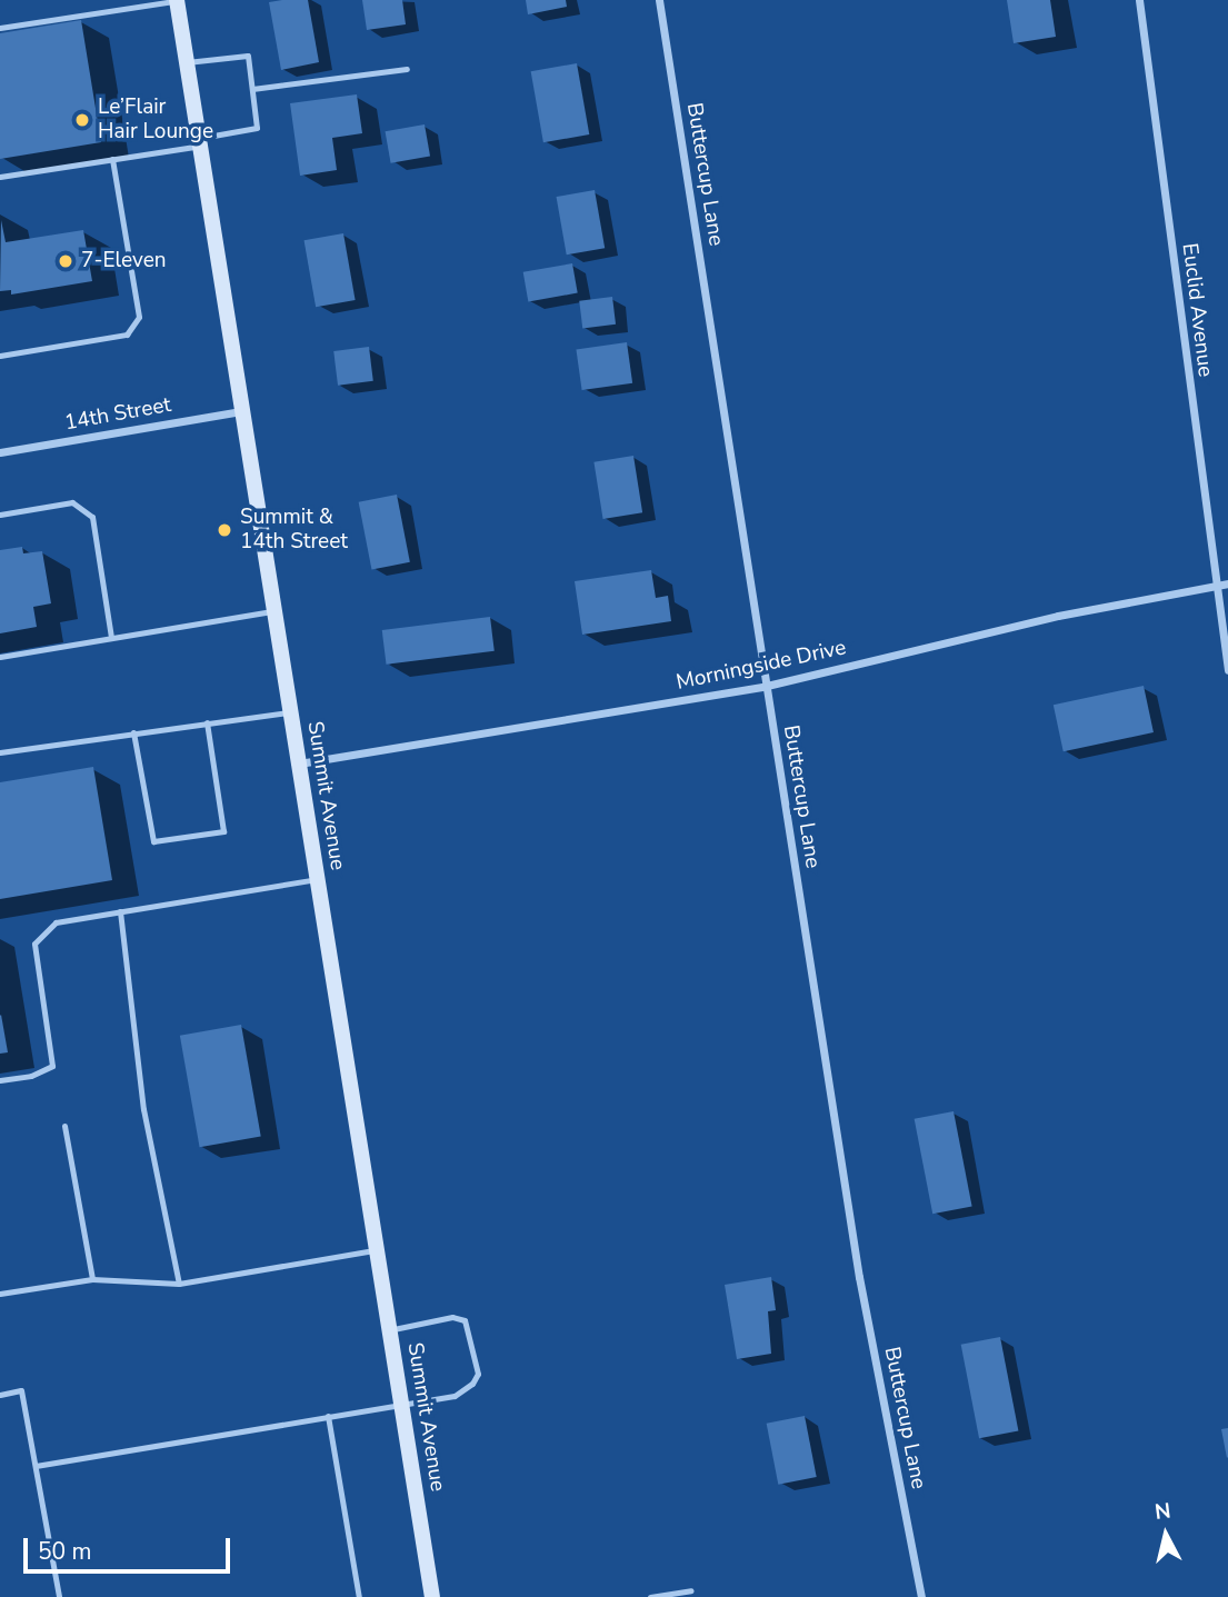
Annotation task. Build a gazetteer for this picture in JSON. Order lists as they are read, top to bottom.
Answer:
{
  "streets": {
    "main road": ["Summit Avenue"],
    "street": [
      "Buttercup Lane",
      "Euclid Avenue",
      "14th Street",
      "Morningside Drive"
    ]
  },
  "crossings": [
    ["Buttercup Lane", "Morningside Drive"],
    ["Euclid Avenue", "Morningside Drive"],
    ["14th Street", "Summit Avenue"],
    ["Morningside Drive", "Summit Avenue"]
  ],
  "places": ["Le’Flair Hair Lounge", "7-Eleven", "Summit & 14th Street"],
  "scale_bar": "50 m",
  "north": "top"
}
